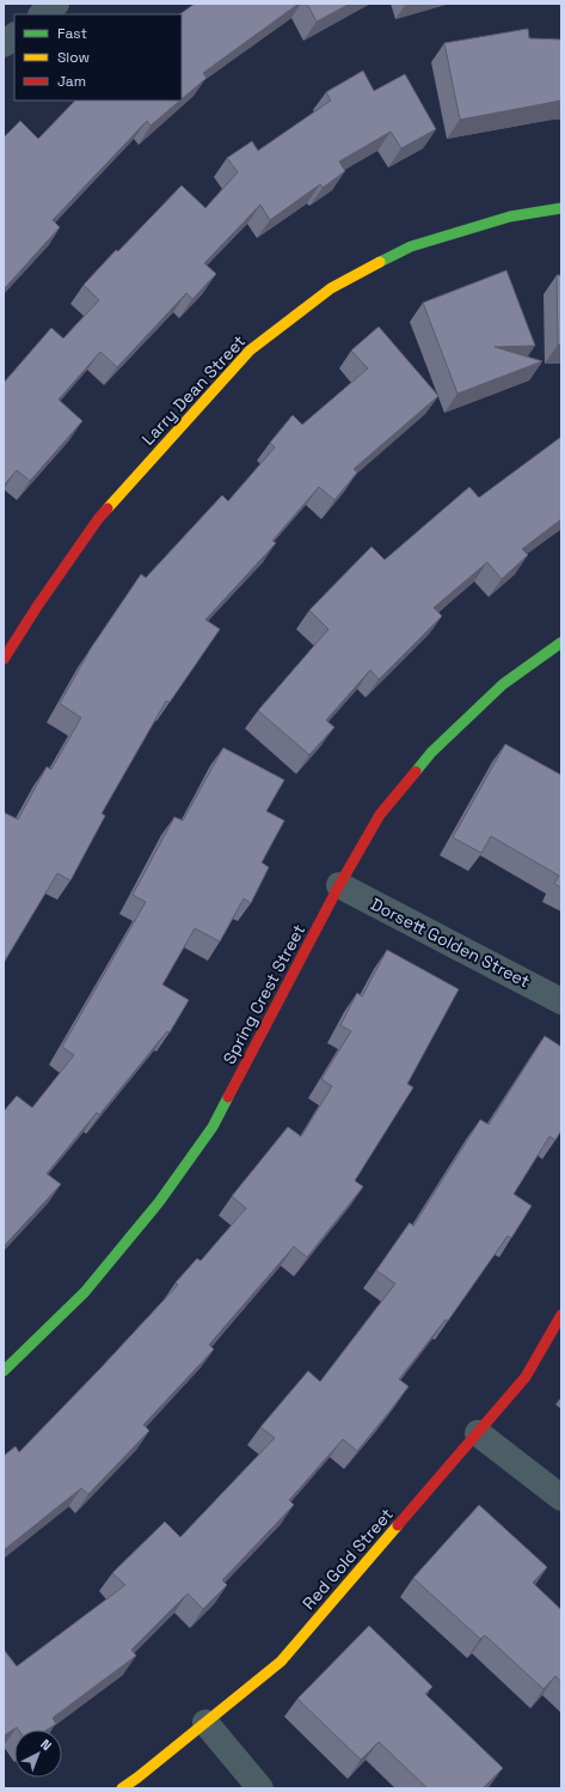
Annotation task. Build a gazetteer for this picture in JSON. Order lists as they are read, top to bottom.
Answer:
{
  "streets": {
    "street": [
      "Larry Dean Street",
      "Dorsett Golden Street",
      "Spring Crest Street",
      "Red Gold Street"
    ]
  },
  "crossings": [
    ["Dorsett Golden Street", "Spring Crest Street"]
  ],
  "legend": ["Fast", "Slow", "Jam"],
  "north": "top right"
}
